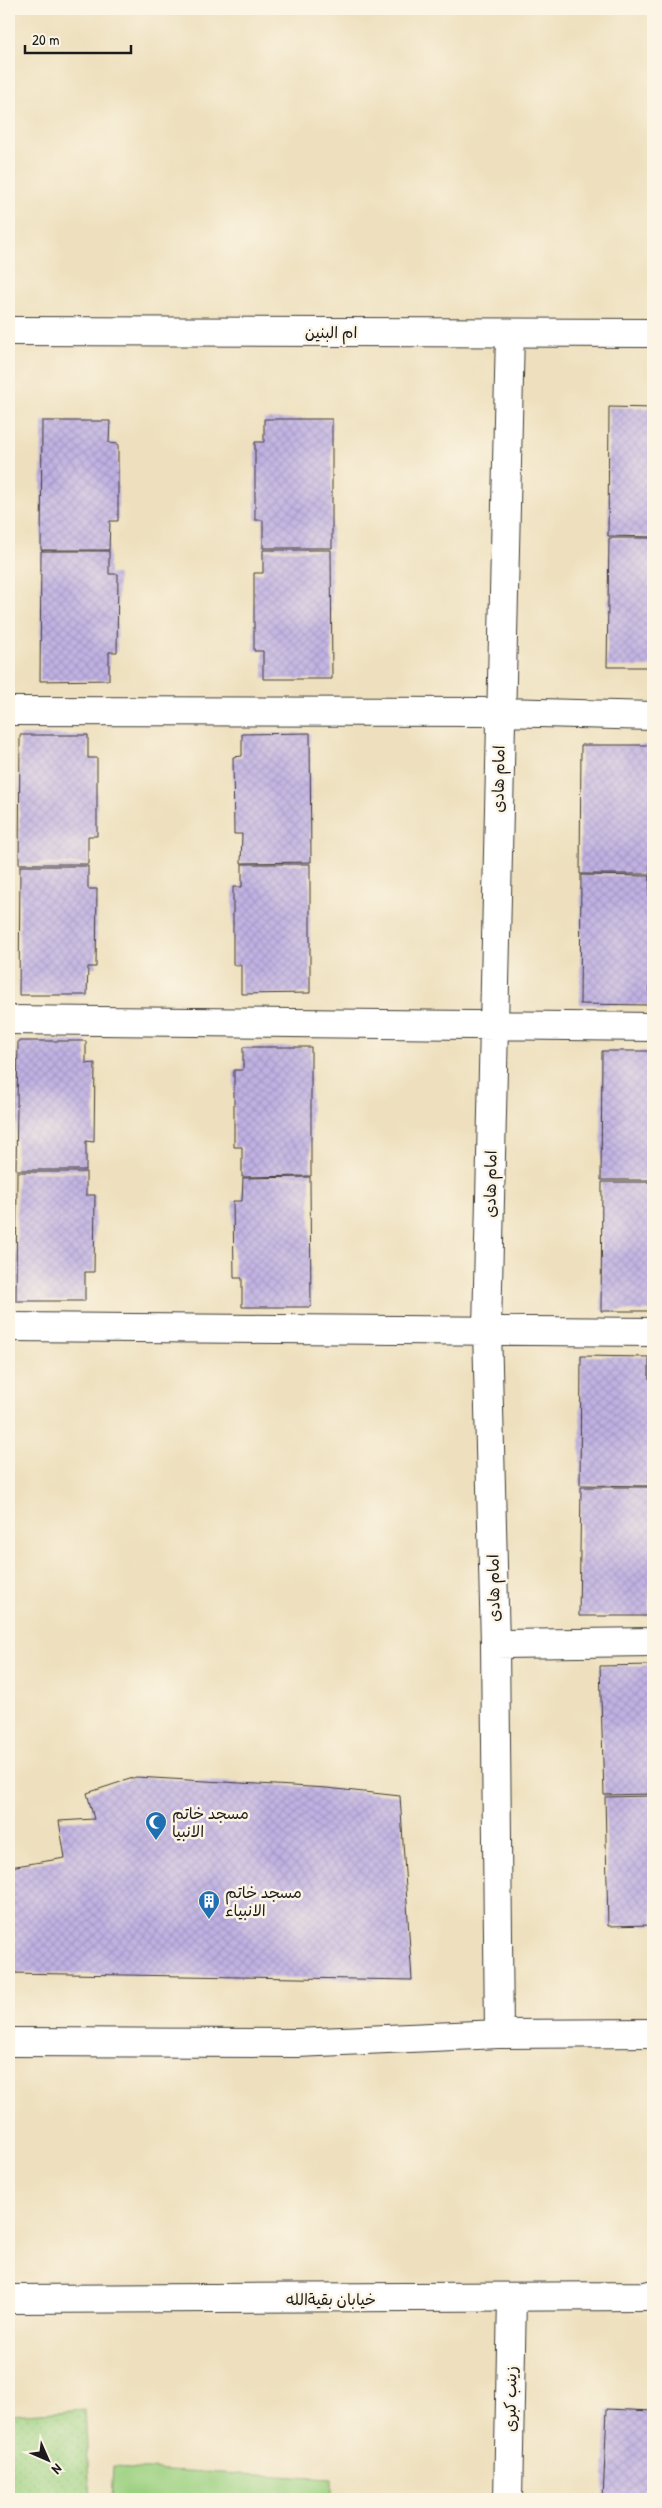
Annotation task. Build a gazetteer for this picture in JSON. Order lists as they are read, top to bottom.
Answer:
{
  "streets": {
    "street": [
      "ام البنین",
      "امام هادی",
      "خیابان بقیةالله",
      "زینب کبری"
    ]
  },
  "crossings": [
    ["ام البنین", "امام هادی"],
    ["خیابان بقیةالله", "زینب کبری"]
  ],
  "places": {
    "mosque": ["مسجد خاتم الانبیا"],
    "building": ["مسجد خاتم الانبیاء"]
  },
  "scale_bar": "20 m",
  "north": "bottom right"
}
